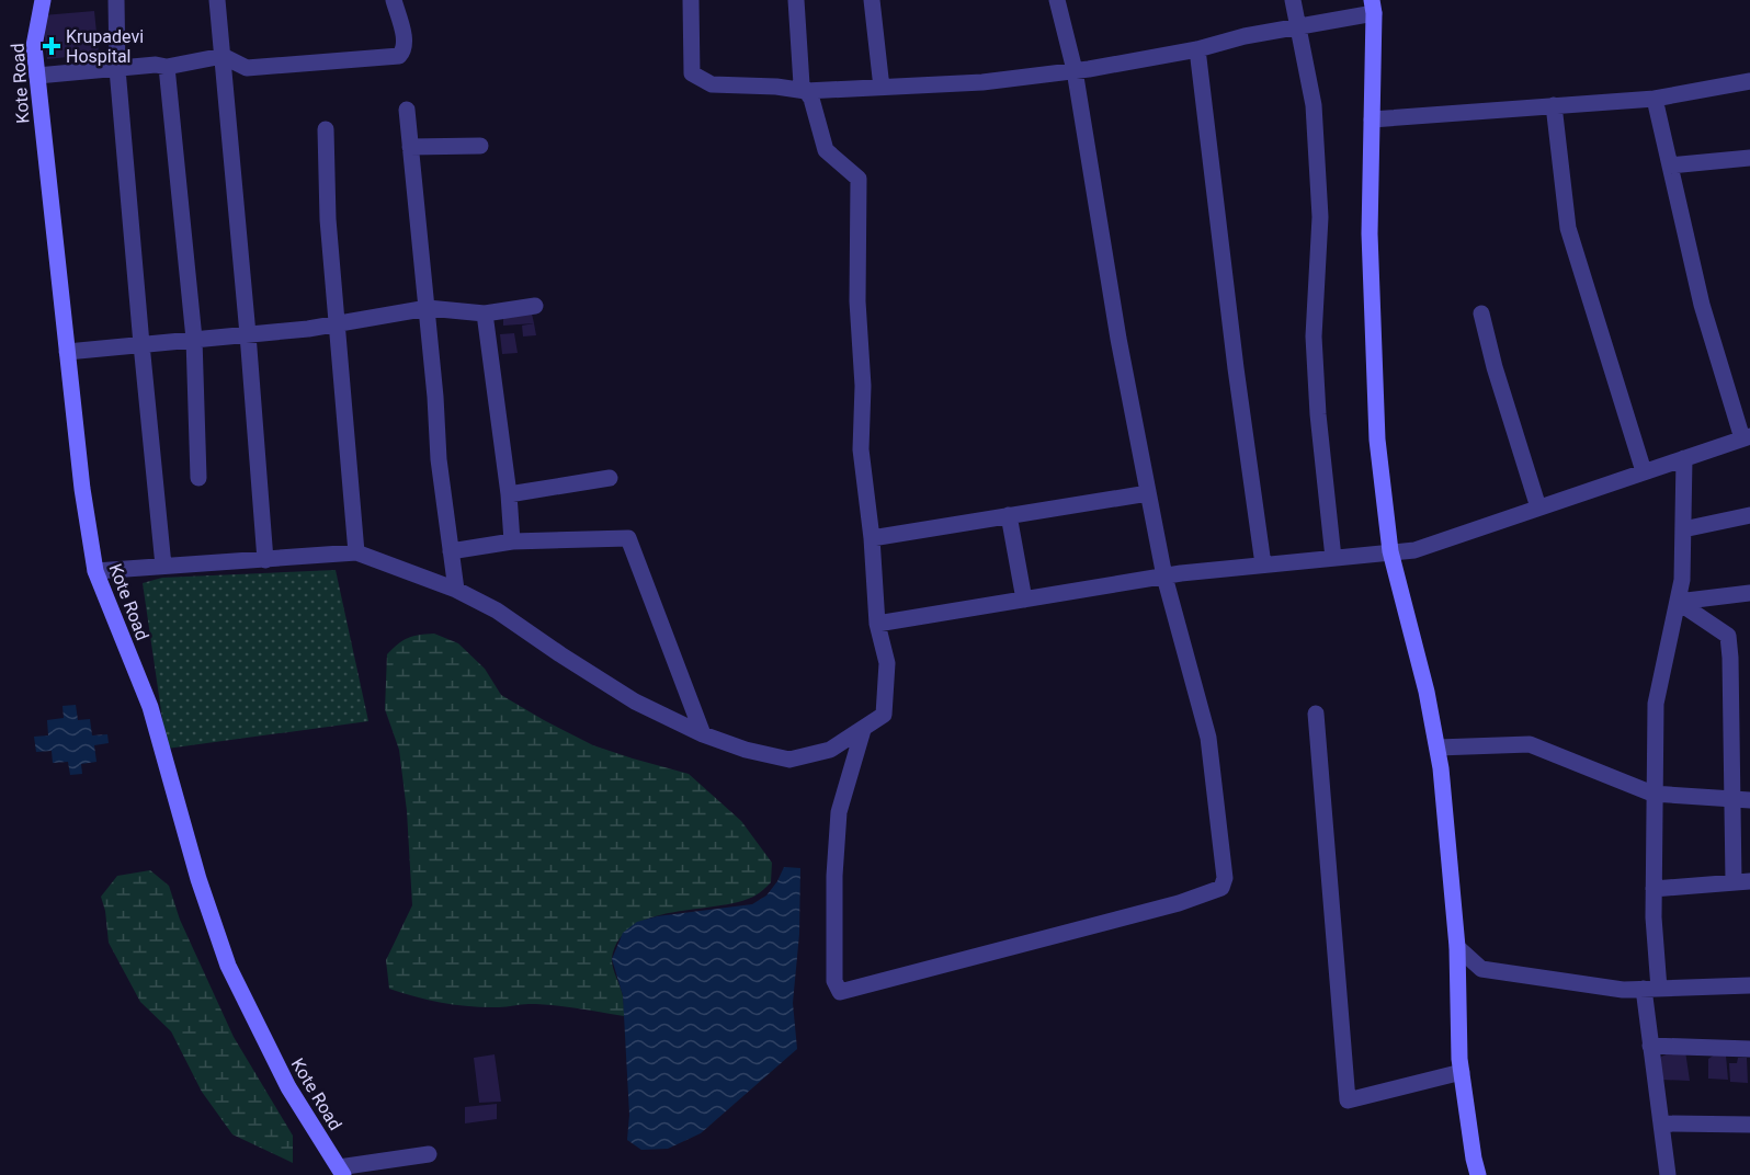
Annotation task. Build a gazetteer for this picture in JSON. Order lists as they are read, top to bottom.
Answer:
{
  "streets": {
    "street": ["Kote Road"]
  },
  "places": {
    "health": ["Krupadevi Hospital"]
  }
}
